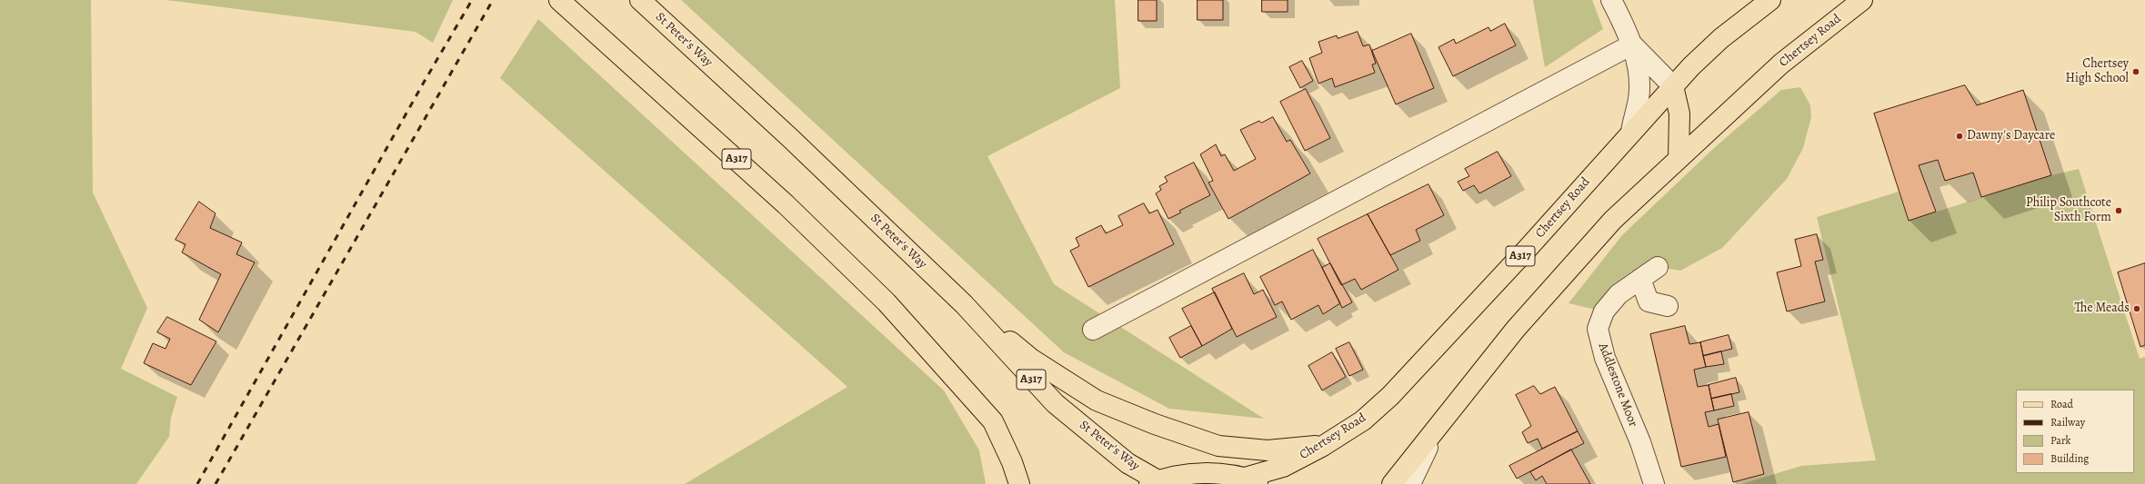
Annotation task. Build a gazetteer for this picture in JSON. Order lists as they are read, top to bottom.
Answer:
{
  "streets": {
    "main road": ["St Peter's Way", "Chertsey Road", "A317"],
    "street": ["Addlestone Moor"]
  },
  "places": [
    "Chertsey High School",
    "Dawny's Daycare",
    "Philip Southcote Sixth Form",
    "The Meads"
  ],
  "legend": [
    "Road",
    "Railway",
    "Park",
    "Building"
  ]
}
